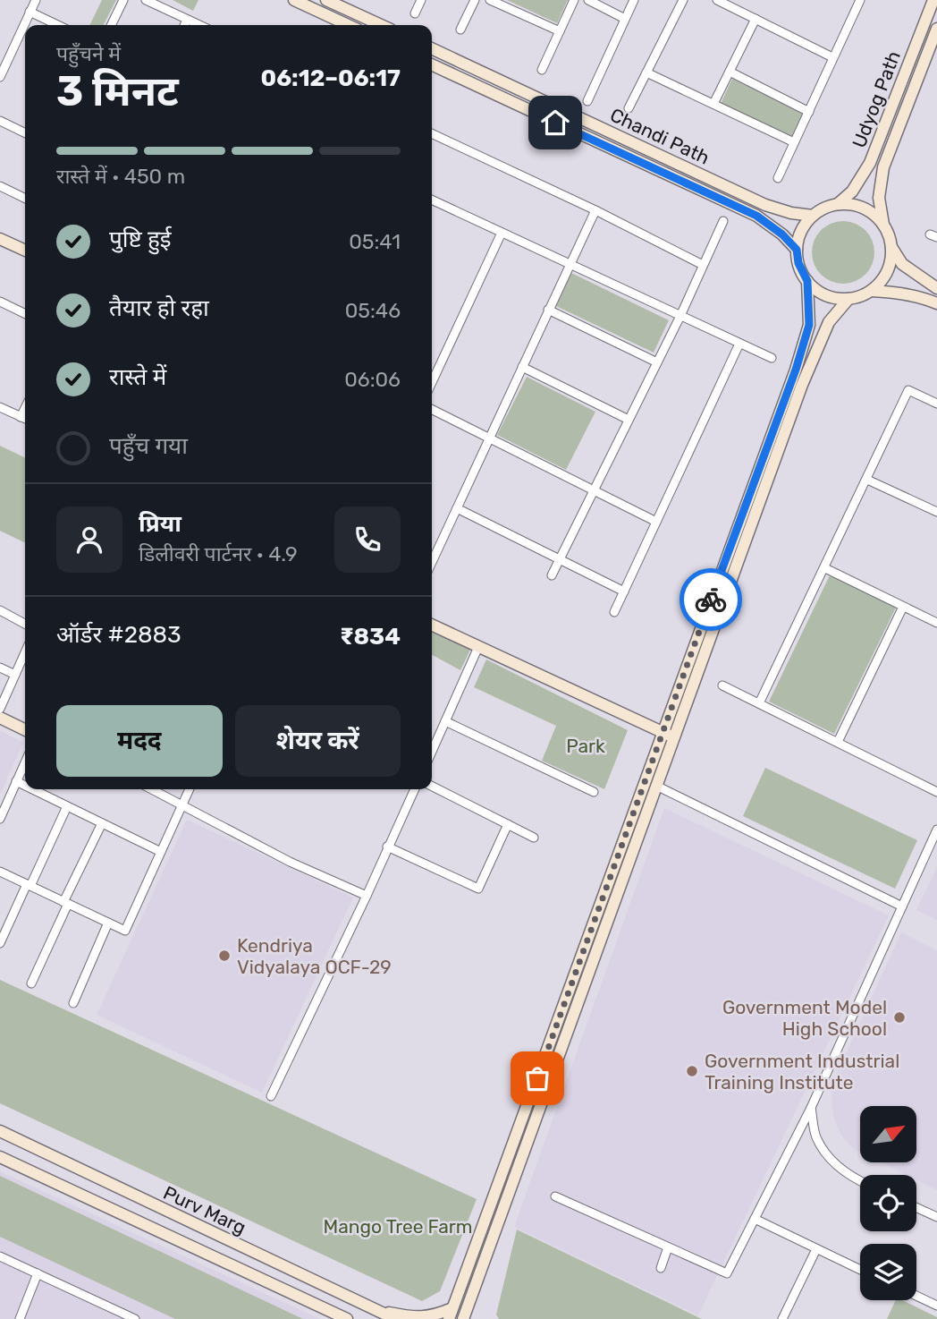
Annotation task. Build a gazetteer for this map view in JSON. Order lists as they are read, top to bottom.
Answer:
{
  "streets": {
    "main road": ["Udyog Path", "Chandi Path", "Purv Marg"]
  },
  "crossings": [
    ["Udyog Path", "Chandi Path"]
  ],
  "parks": ["Park", "Mango Tree Farm"],
  "places": ["Kendriya Vidyalaya OCF-29", "Government Model High School", "Government Industrial Training Institute"],
  "north": "top right",
  "page": {
    "heading": ["3 मिनट", "पहुँचने में", "06:12–06:17"],
    "panel": [
      "प्रिया",
      "डिलीवरी पार्टनर · 4.9",
      "ऑर्डर #2883",
      "₹834"
    ],
    "bar": "रास्ते में · 450 m",
    "list": [
      ["पुष्टि हुई", "05:41"],
      ["तैयार हो रहा", "05:46"],
      ["रास्ते में", "06:06"],
      "पहुँच गया"
    ],
    "buttons": ["मदद", "शेयर करें"]
  }
}
